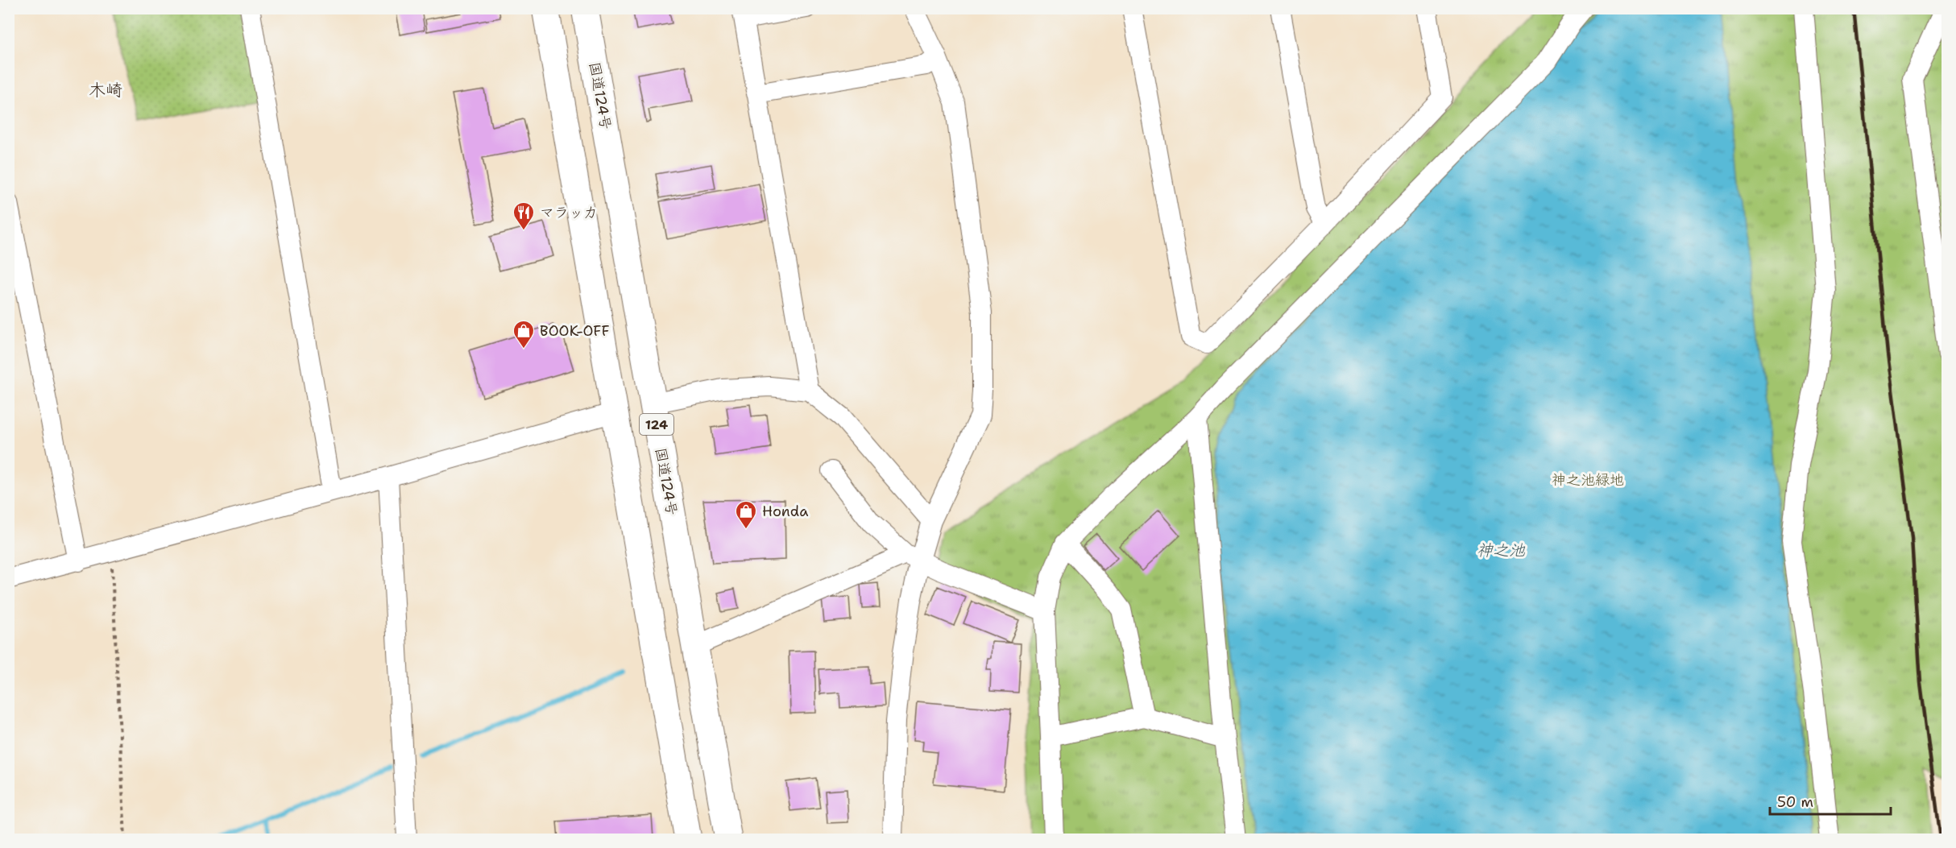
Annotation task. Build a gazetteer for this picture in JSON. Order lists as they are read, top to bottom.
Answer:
{
  "streets": {
    "highway": ["国道124号", "124"]
  },
  "districts": ["木崎"],
  "water": ["神之池"],
  "parks": ["神之池緑地"],
  "places": {
    "restaurant": ["マラッカ"],
    "shop": ["BOOK-OFF", "Honda"]
  },
  "scale_bar": "50 m"
}
